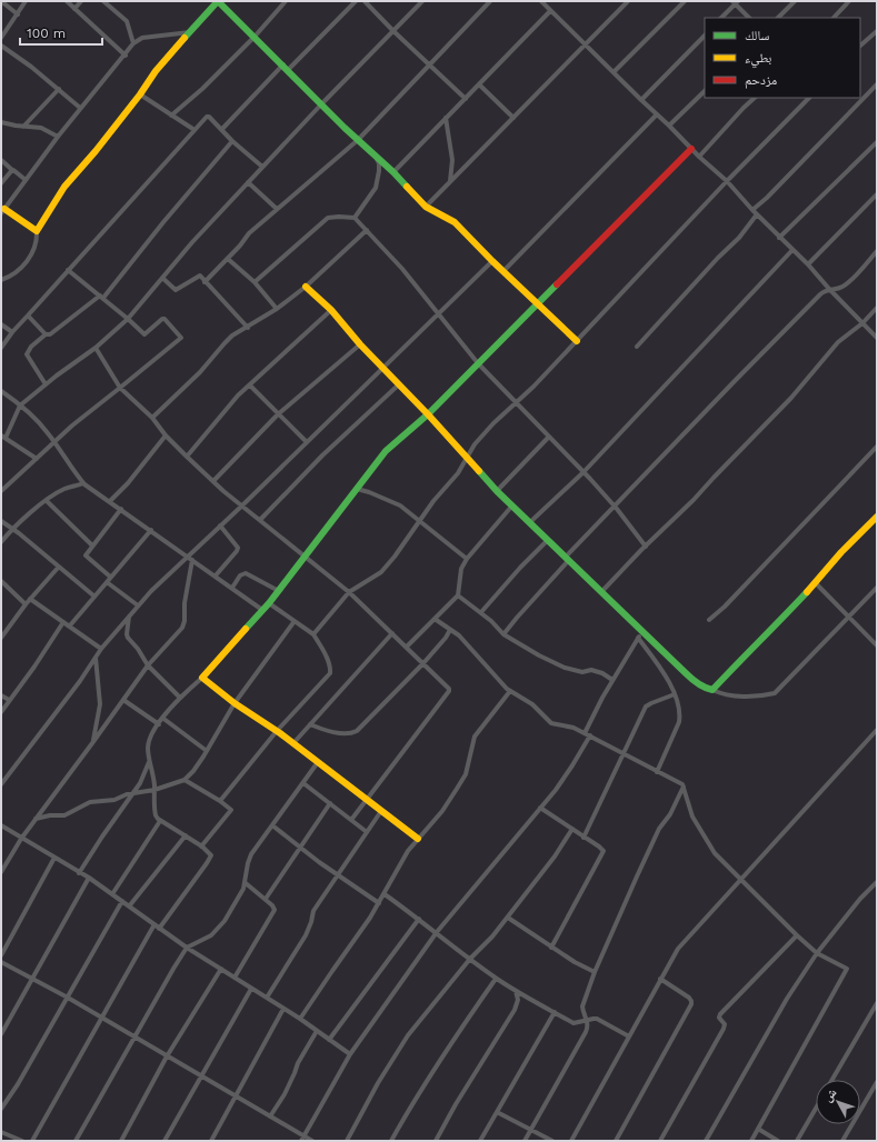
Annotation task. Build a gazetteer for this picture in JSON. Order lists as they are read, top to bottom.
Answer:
{
  "legend": ["سالك", "بطيء", "مزدحم"],
  "scale_bar": "100 m",
  "north": "top left"
}
